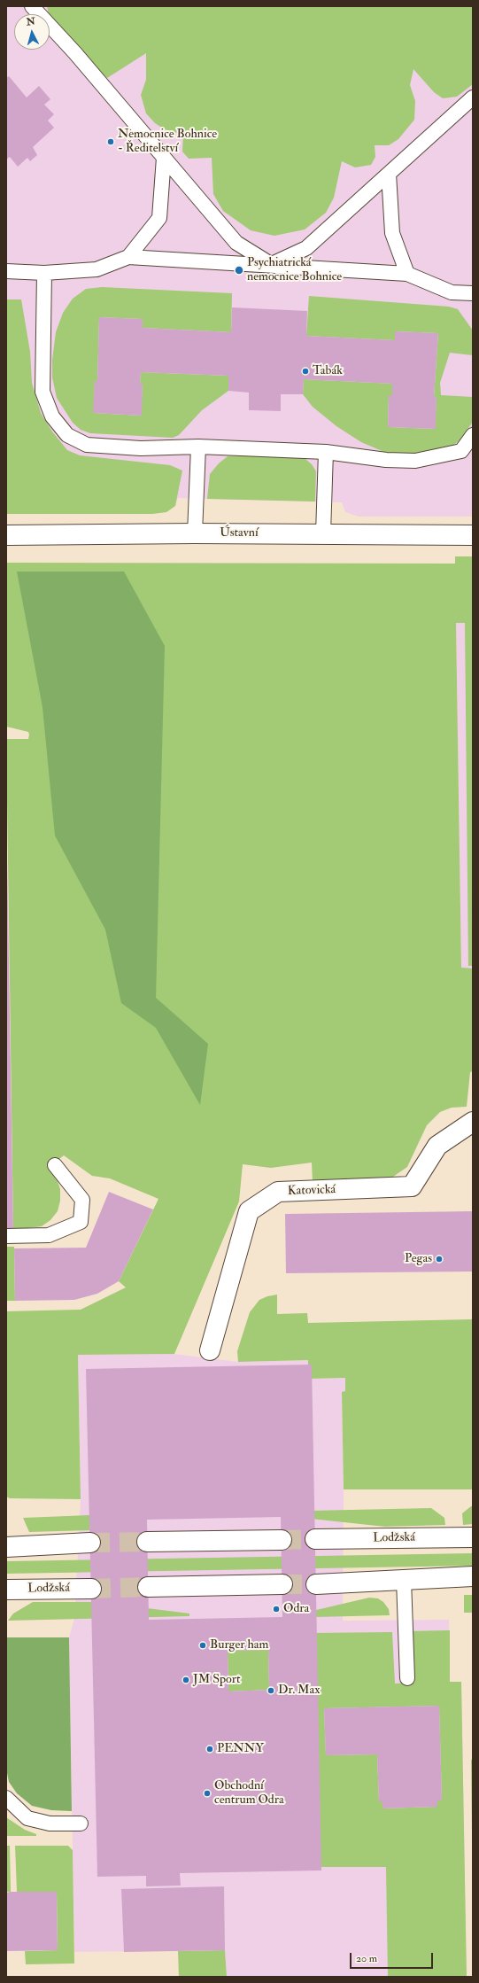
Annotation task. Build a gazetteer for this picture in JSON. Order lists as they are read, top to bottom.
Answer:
{
  "streets": {
    "street": ["Ústavní", "Katovická", "Lodžská"]
  },
  "places": [
    "Nemocnice Bohnice - Ředitelství",
    "Psychiatrická nemocnice Bohnice",
    "Tabák",
    "Pegas",
    "Odra",
    "Burger ham",
    "JM Sport",
    "Dr. Max",
    "PENNY",
    "Obchodní centrum Odra"
  ],
  "scale_bar": "20 m",
  "north": "top"
}
